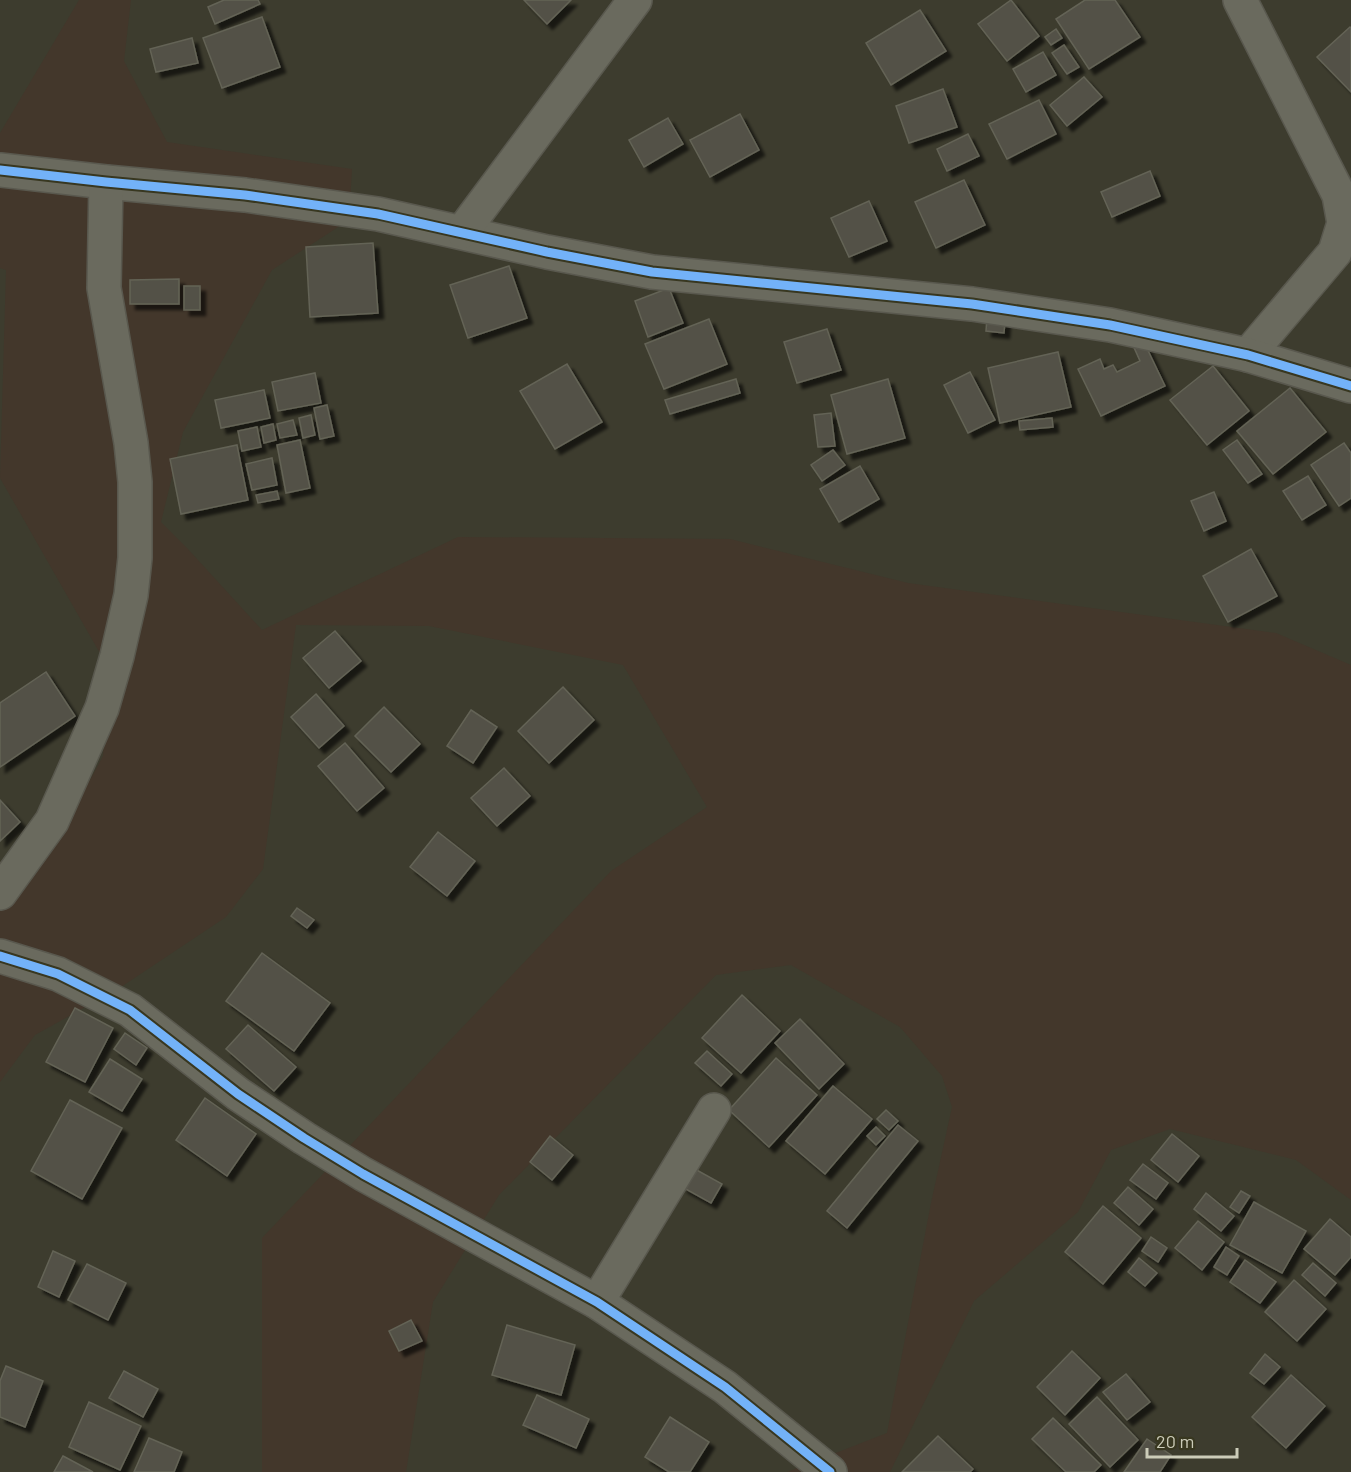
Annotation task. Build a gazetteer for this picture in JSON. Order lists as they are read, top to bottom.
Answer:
{
  "scale_bar": "20 m"
}
